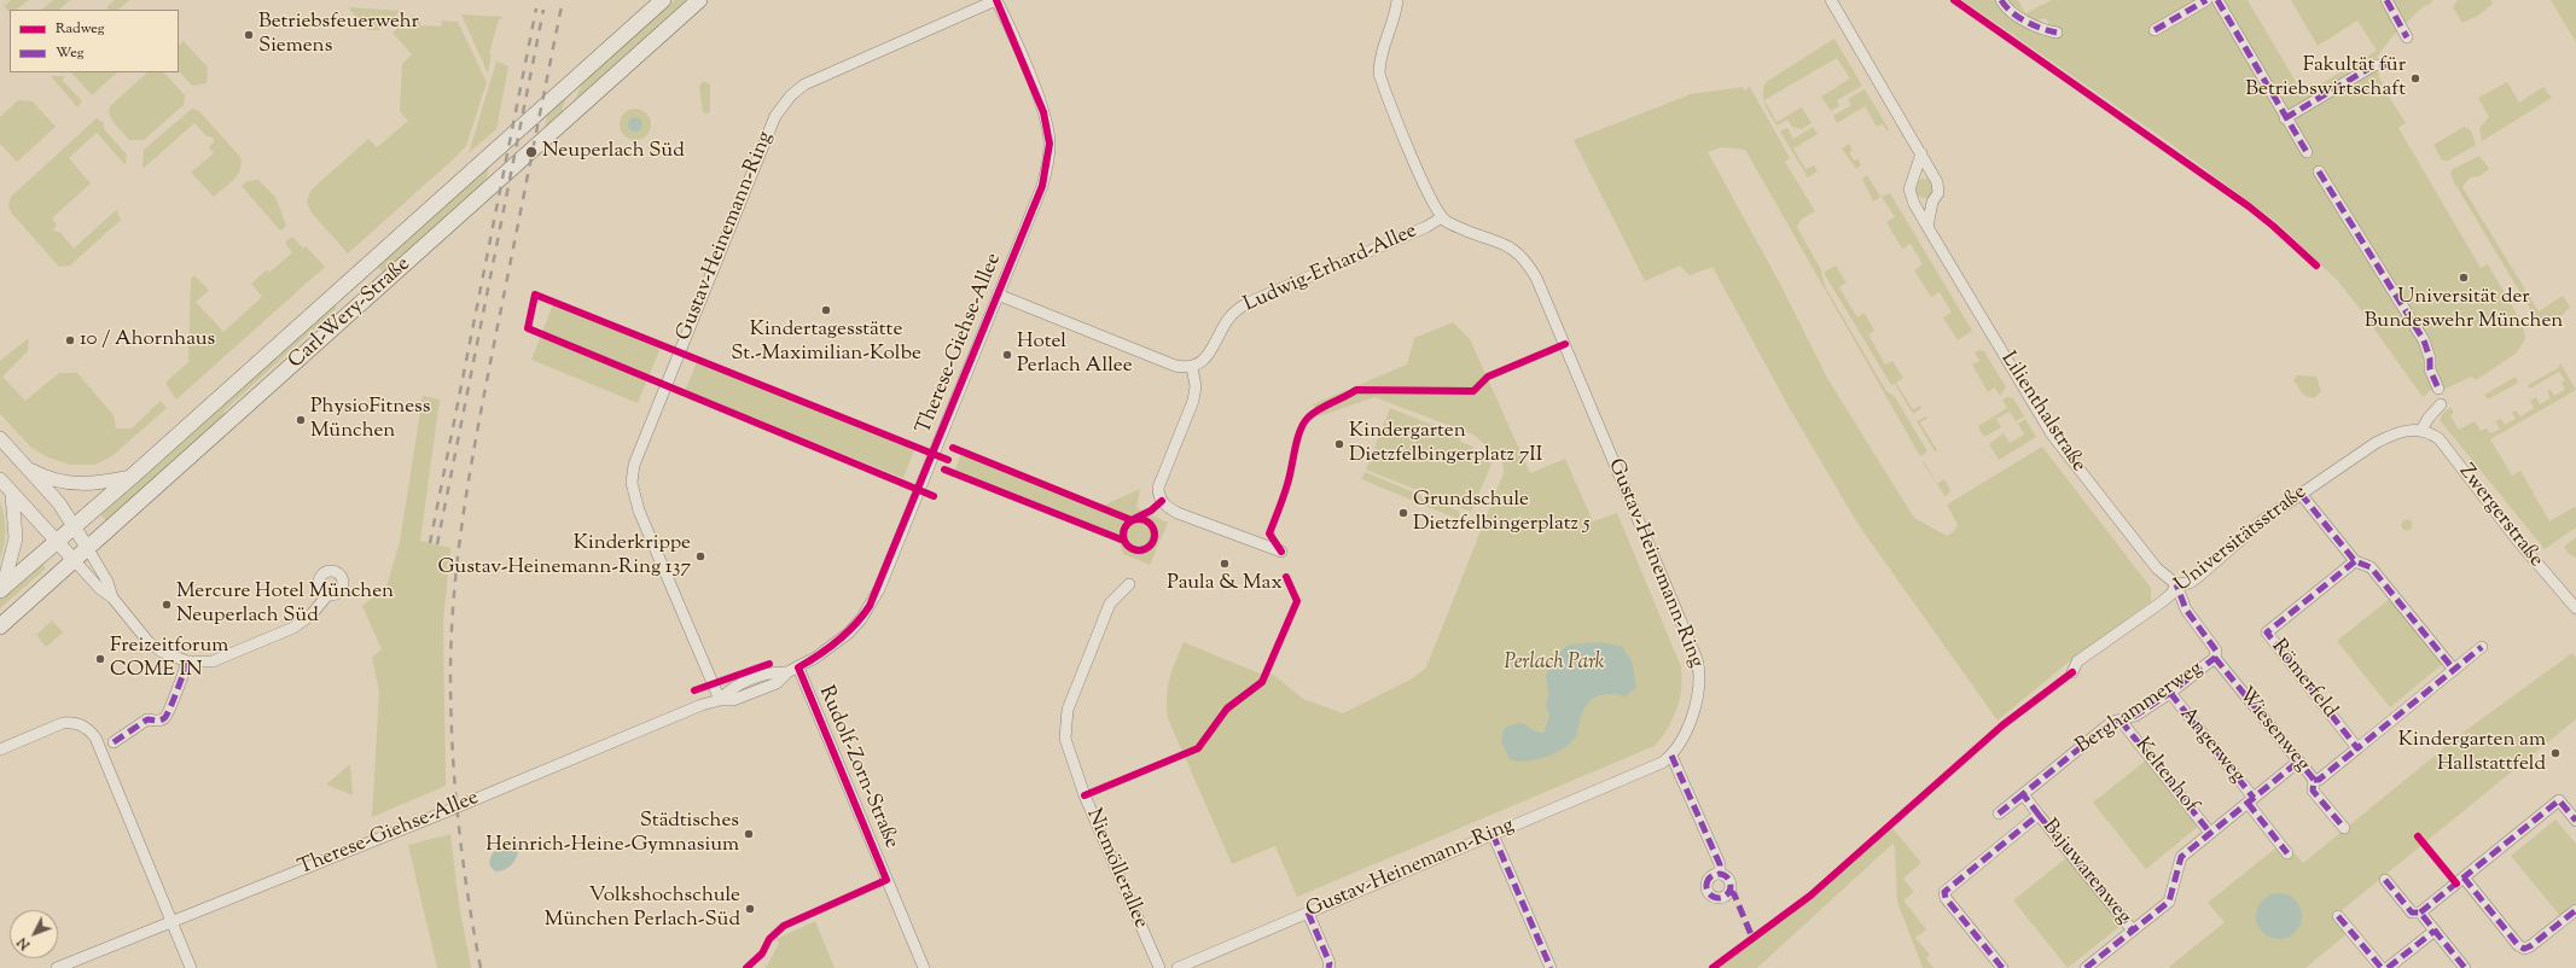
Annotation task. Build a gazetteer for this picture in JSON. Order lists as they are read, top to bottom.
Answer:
{
  "streets": {
    "main road": ["Carl-Wery-Straße"],
    "street": [
      "Gustav-Heinemann-Ring",
      "Ludwig-Erhard-Allee",
      "Therese-Giehse-Allee",
      "Lilienthalstraße",
      "Zwergerstraße",
      "Universitätsstraße",
      "Römerfeld",
      "Berghammerweg",
      "Wiesenweg",
      "Angerweg",
      "Rudolf-Zorn-Straße",
      "Keltenhof",
      "Niemöllerallee",
      "Bajuwarenweg"
    ]
  },
  "crossings": [
    ["Gustav-Heinemann-Ring", "Ludwig-Erhard-Allee"],
    ["Gustav-Heinemann-Ring", "Therese-Giehse-Allee"],
    ["Therese-Giehse-Allee", "Rudolf-Zorn-Straße"],
    ["Lilienthalstraße", "Universitätsstraße"],
    ["Lilienthalstraße", "Wiesenweg"],
    ["Zwergerstraße", "Universitätsstraße"],
    ["Universitätsstraße", "Wiesenweg"],
    ["Berghammerweg", "Wiesenweg"],
    ["Berghammerweg", "Angerweg"],
    ["Berghammerweg", "Keltenhof"],
    ["Wiesenweg", "Keltenhof"],
    ["Angerweg", "Keltenhof"],
    ["Keltenhof", "Bajuwarenweg"]
  ],
  "parks": ["Perlach Park"],
  "places": [
    "Betriebsfeuerwehr Siemens",
    "Fakultät für Betriebswirtschaft",
    "Neuperlach Süd",
    "Universität der Bundeswehr München",
    "Kindertagesstätte St.-Maximilian-Kolbe",
    "10 / Ahornhaus",
    "Hotel Perlach Allee",
    "PhysioFitness München",
    "Kindergarten Dietzfelbingerplatz 7II",
    "Grundschule Dietzfelbingerplatz 5",
    "Kinderkrippe Gustav-Heinemann-Ring 137",
    "Paula & Max",
    "Mercure Hotel München Neuperlach Süd",
    "Freizeitforum COME IN",
    "Kindergarten am Hallstattfeld",
    "Städtisches Heinrich-Heine-Gymnasium",
    "Volkshochschule München Perlach-Süd"
  ],
  "legend": ["Radweg", "Weg"],
  "north": "bottom left"
}
